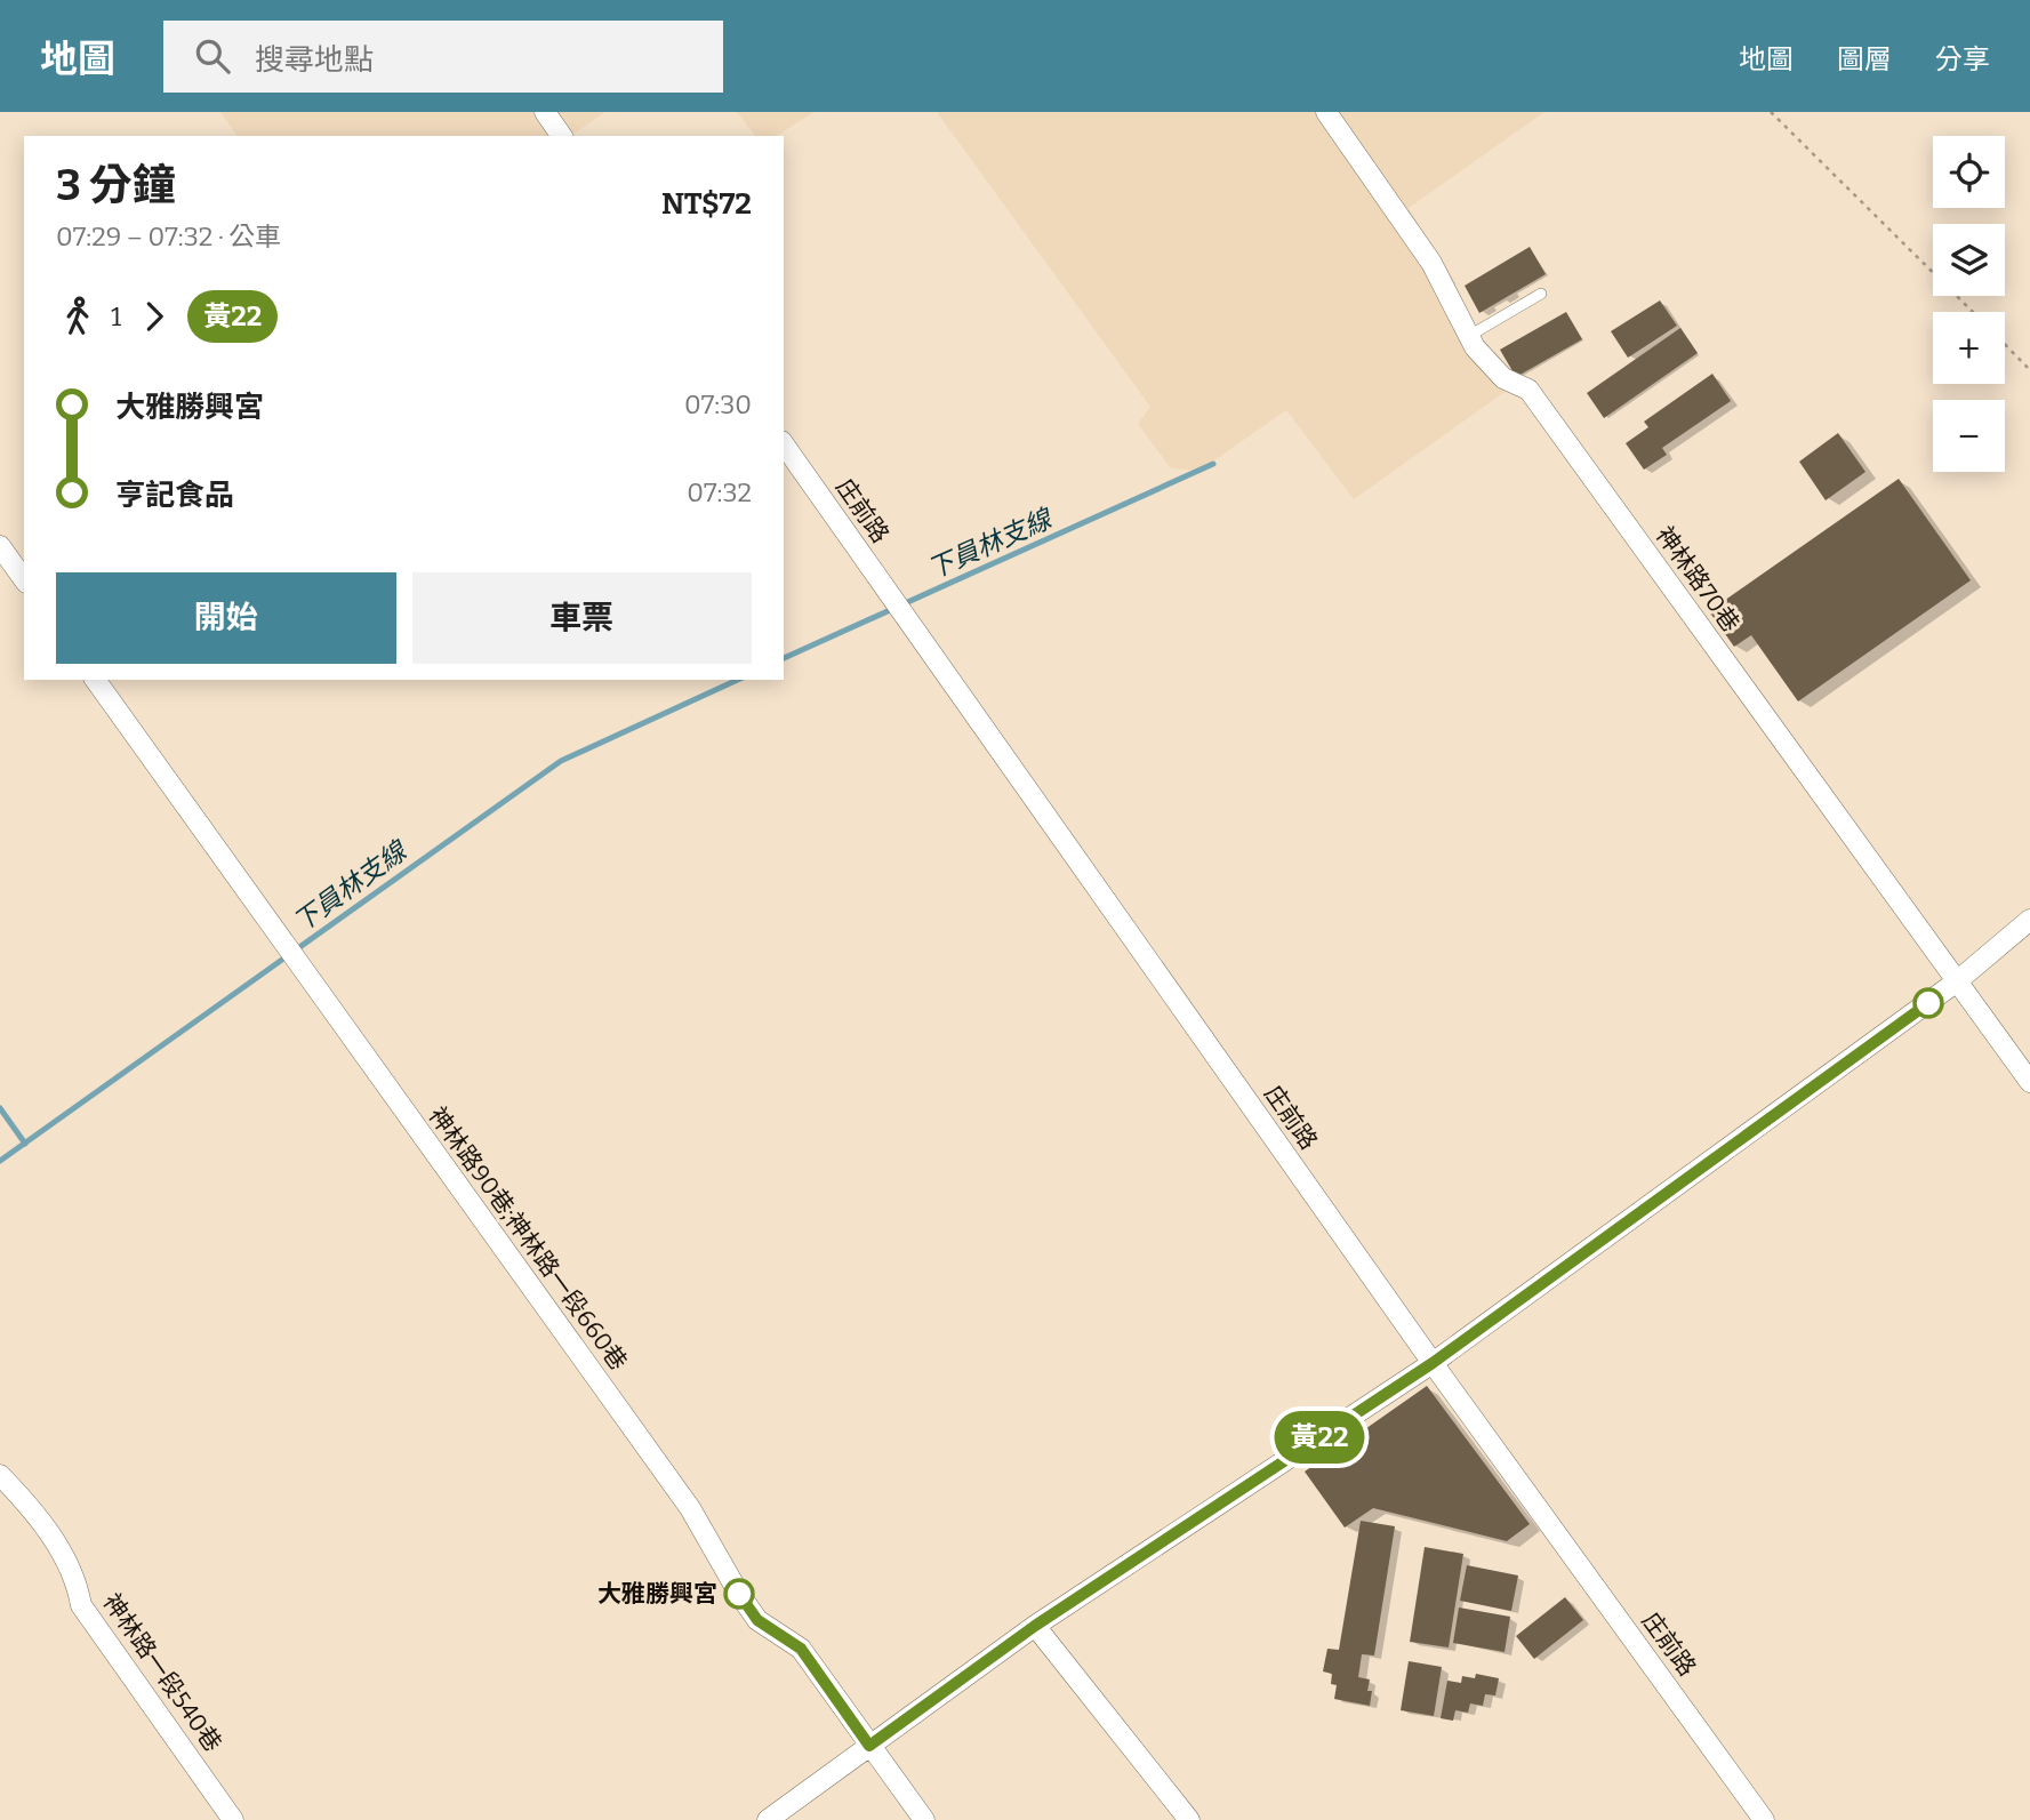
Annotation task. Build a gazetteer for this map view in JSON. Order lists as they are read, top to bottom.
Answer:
{
  "streets": {
    "street": [
      "庄前路",
      "神林路70巷",
      "神林路90巷;神林路一段660巷",
      "神林路一段540巷"
    ]
  },
  "water": ["下員林支線"],
  "places": ["大雅勝興宮"],
  "lines": ["bus line 黃22"],
  "page": {
    "header": "地圖",
    "search": "搜尋地點",
    "nav": ["地圖", "圖層", "分享"],
    "on_map": "黃22",
    "map_buttons": ["+", "−"],
    "heading": ["3 分鐘", "07:29 – 07:32 · 公車", "NT$72"],
    "legs": ["1", "黃22"],
    "list": [
      {
        "name": "大雅勝興宮",
        "value": "07:30"
      },
      {
        "name": "亨記食品",
        "value": "07:32"
      }
    ],
    "buttons": ["開始", "車票"]
  }
}
